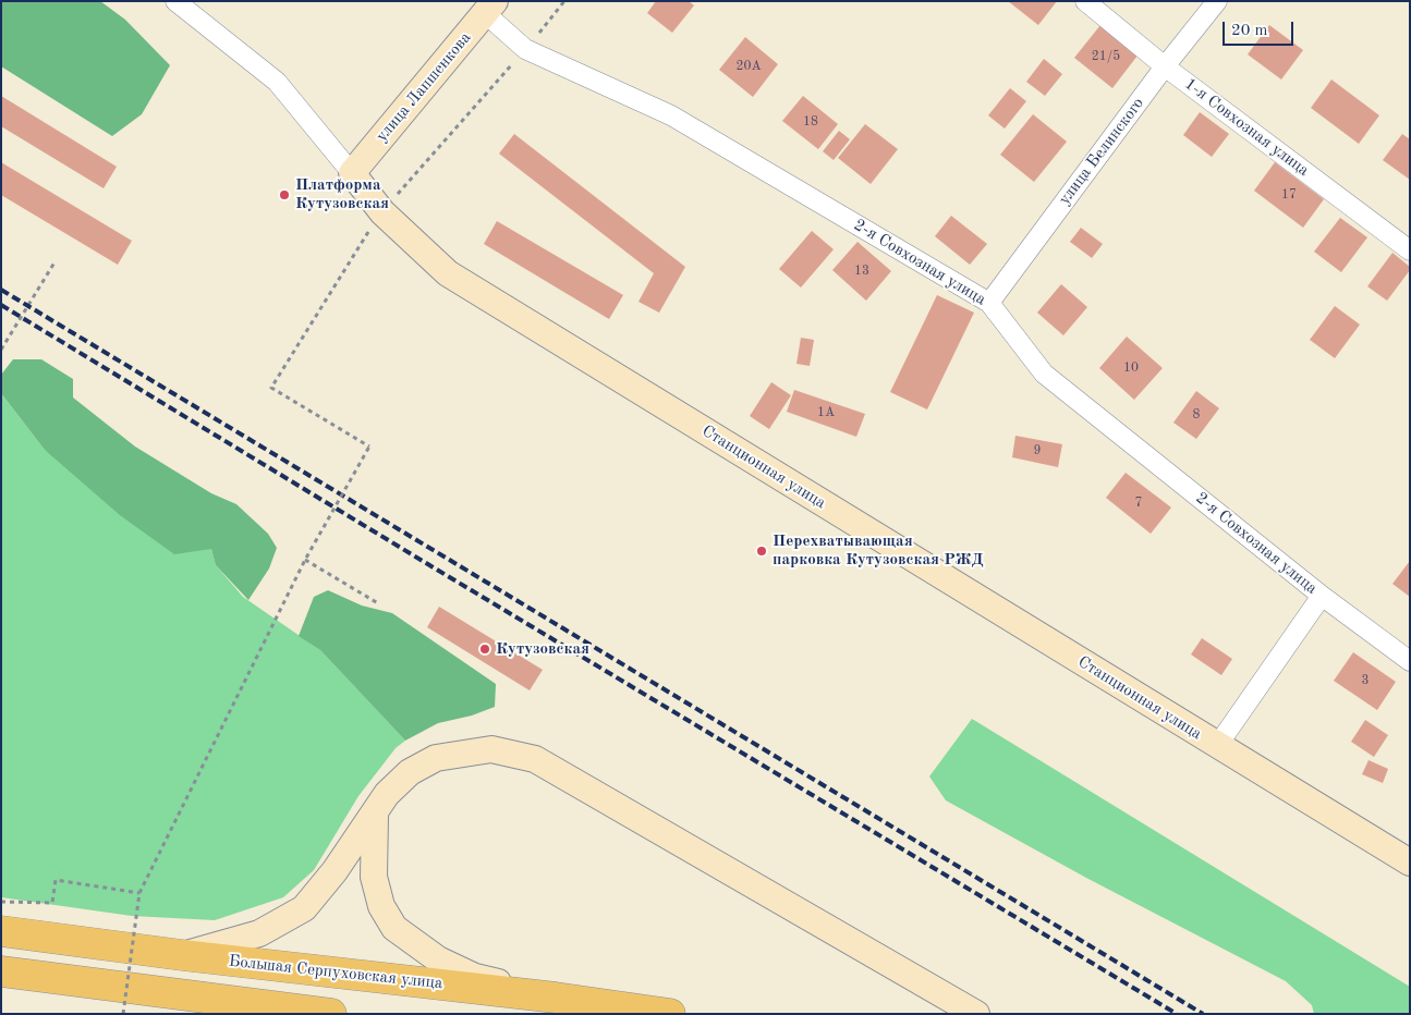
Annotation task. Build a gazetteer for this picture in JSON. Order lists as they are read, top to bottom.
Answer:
{
  "streets": {
    "main road": ["Большая Серпуховская улица"],
    "street": [
      "улица Лапшенкова",
      "1-я Совхозная улица",
      "улица Белинского",
      "2-я Совхозная улица",
      "Станционная улица"
    ]
  },
  "crossings": [
    ["улица Лапшенкова", "2-я Совхозная улица"],
    ["улица Лапшенкова", "Станционная улица"],
    ["1-я Совхозная улица", "улица Белинского"],
    ["улица Белинского", "2-я Совхозная улица"]
  ],
  "places": ["Платформа Кутузовская", "Перехватывающая парковка Кутузовская РЖД", "Кутузовская"],
  "house_numbers": [
    "21/5",
    "20А",
    "18",
    "17",
    "13",
    "10",
    "1А",
    "8",
    "9",
    "7",
    "3"
  ],
  "scale_bar": "20 m"
}
